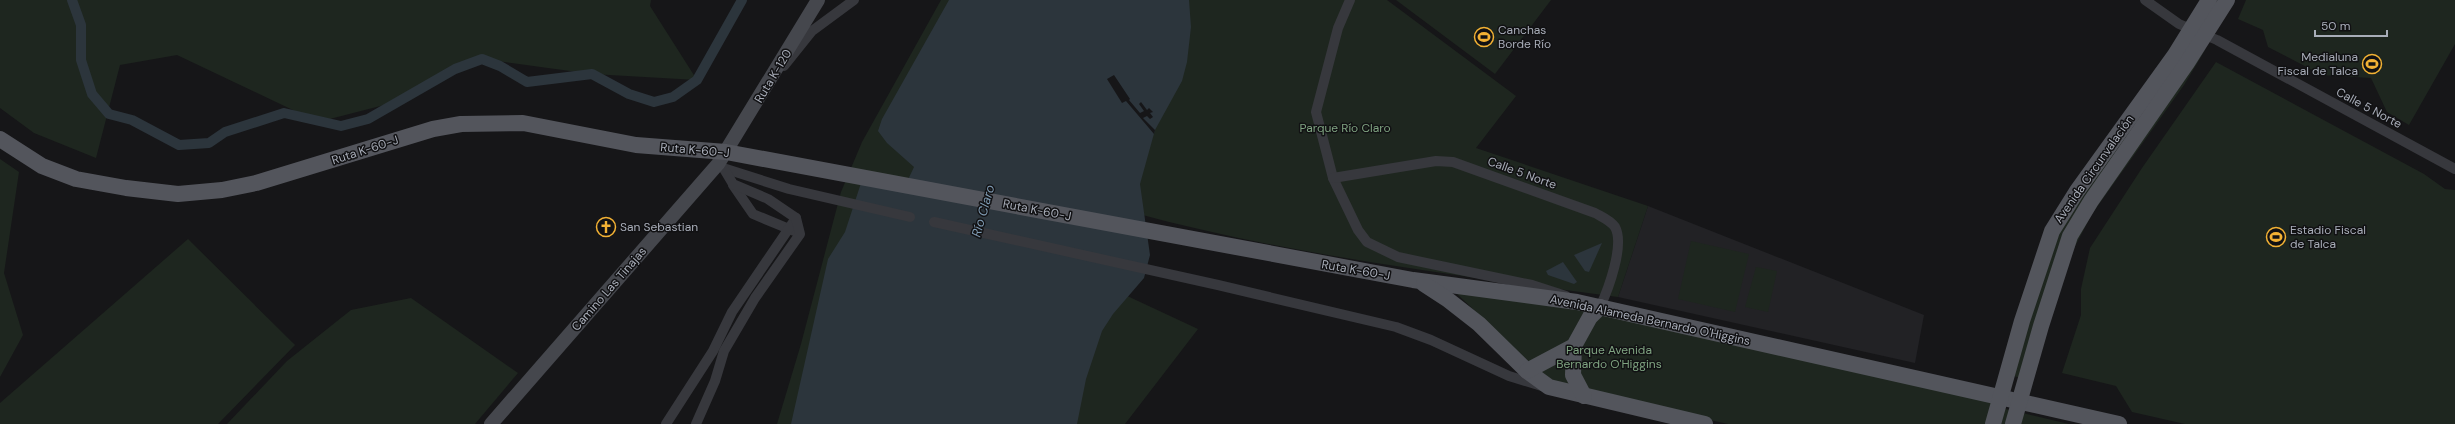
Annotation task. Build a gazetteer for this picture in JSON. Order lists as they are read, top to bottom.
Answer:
{
  "streets": {
    "main road": ["Ruta K-60-J", "Avenida Circunvalación", "Avenida Alameda Bernardo O'Higgins"],
    "street": ["Ruta K-120", "Calle 5 Norte", "Camino Las Tinajas"]
  },
  "crossings": [
    ["Ruta K-120", "Ruta K-60-J"],
    ["Ruta K-120", "Camino Las Tinajas"],
    ["Calle 5 Norte", "Avenida Circunvalación"],
    ["Calle 5 Norte", "Avenida Alameda Bernardo O'Higgins"],
    ["Ruta K-60-J", "Camino Las Tinajas"],
    ["Ruta K-60-J", "Avenida Alameda Bernardo O'Higgins"],
    ["Avenida Circunvalación", "Avenida Alameda Bernardo O'Higgins"]
  ],
  "water": ["Río Claro"],
  "parks": ["Parque Río Claro", "Parque Avenida Bernardo O'Higgins"],
  "places": {
    "sports": ["Canchas Borde Río", "Medialuna Fiscal de Talca", "Estadio Fiscal de Talca"],
    "church": ["San Sebastian"]
  },
  "scale_bar": "50 m"
}
